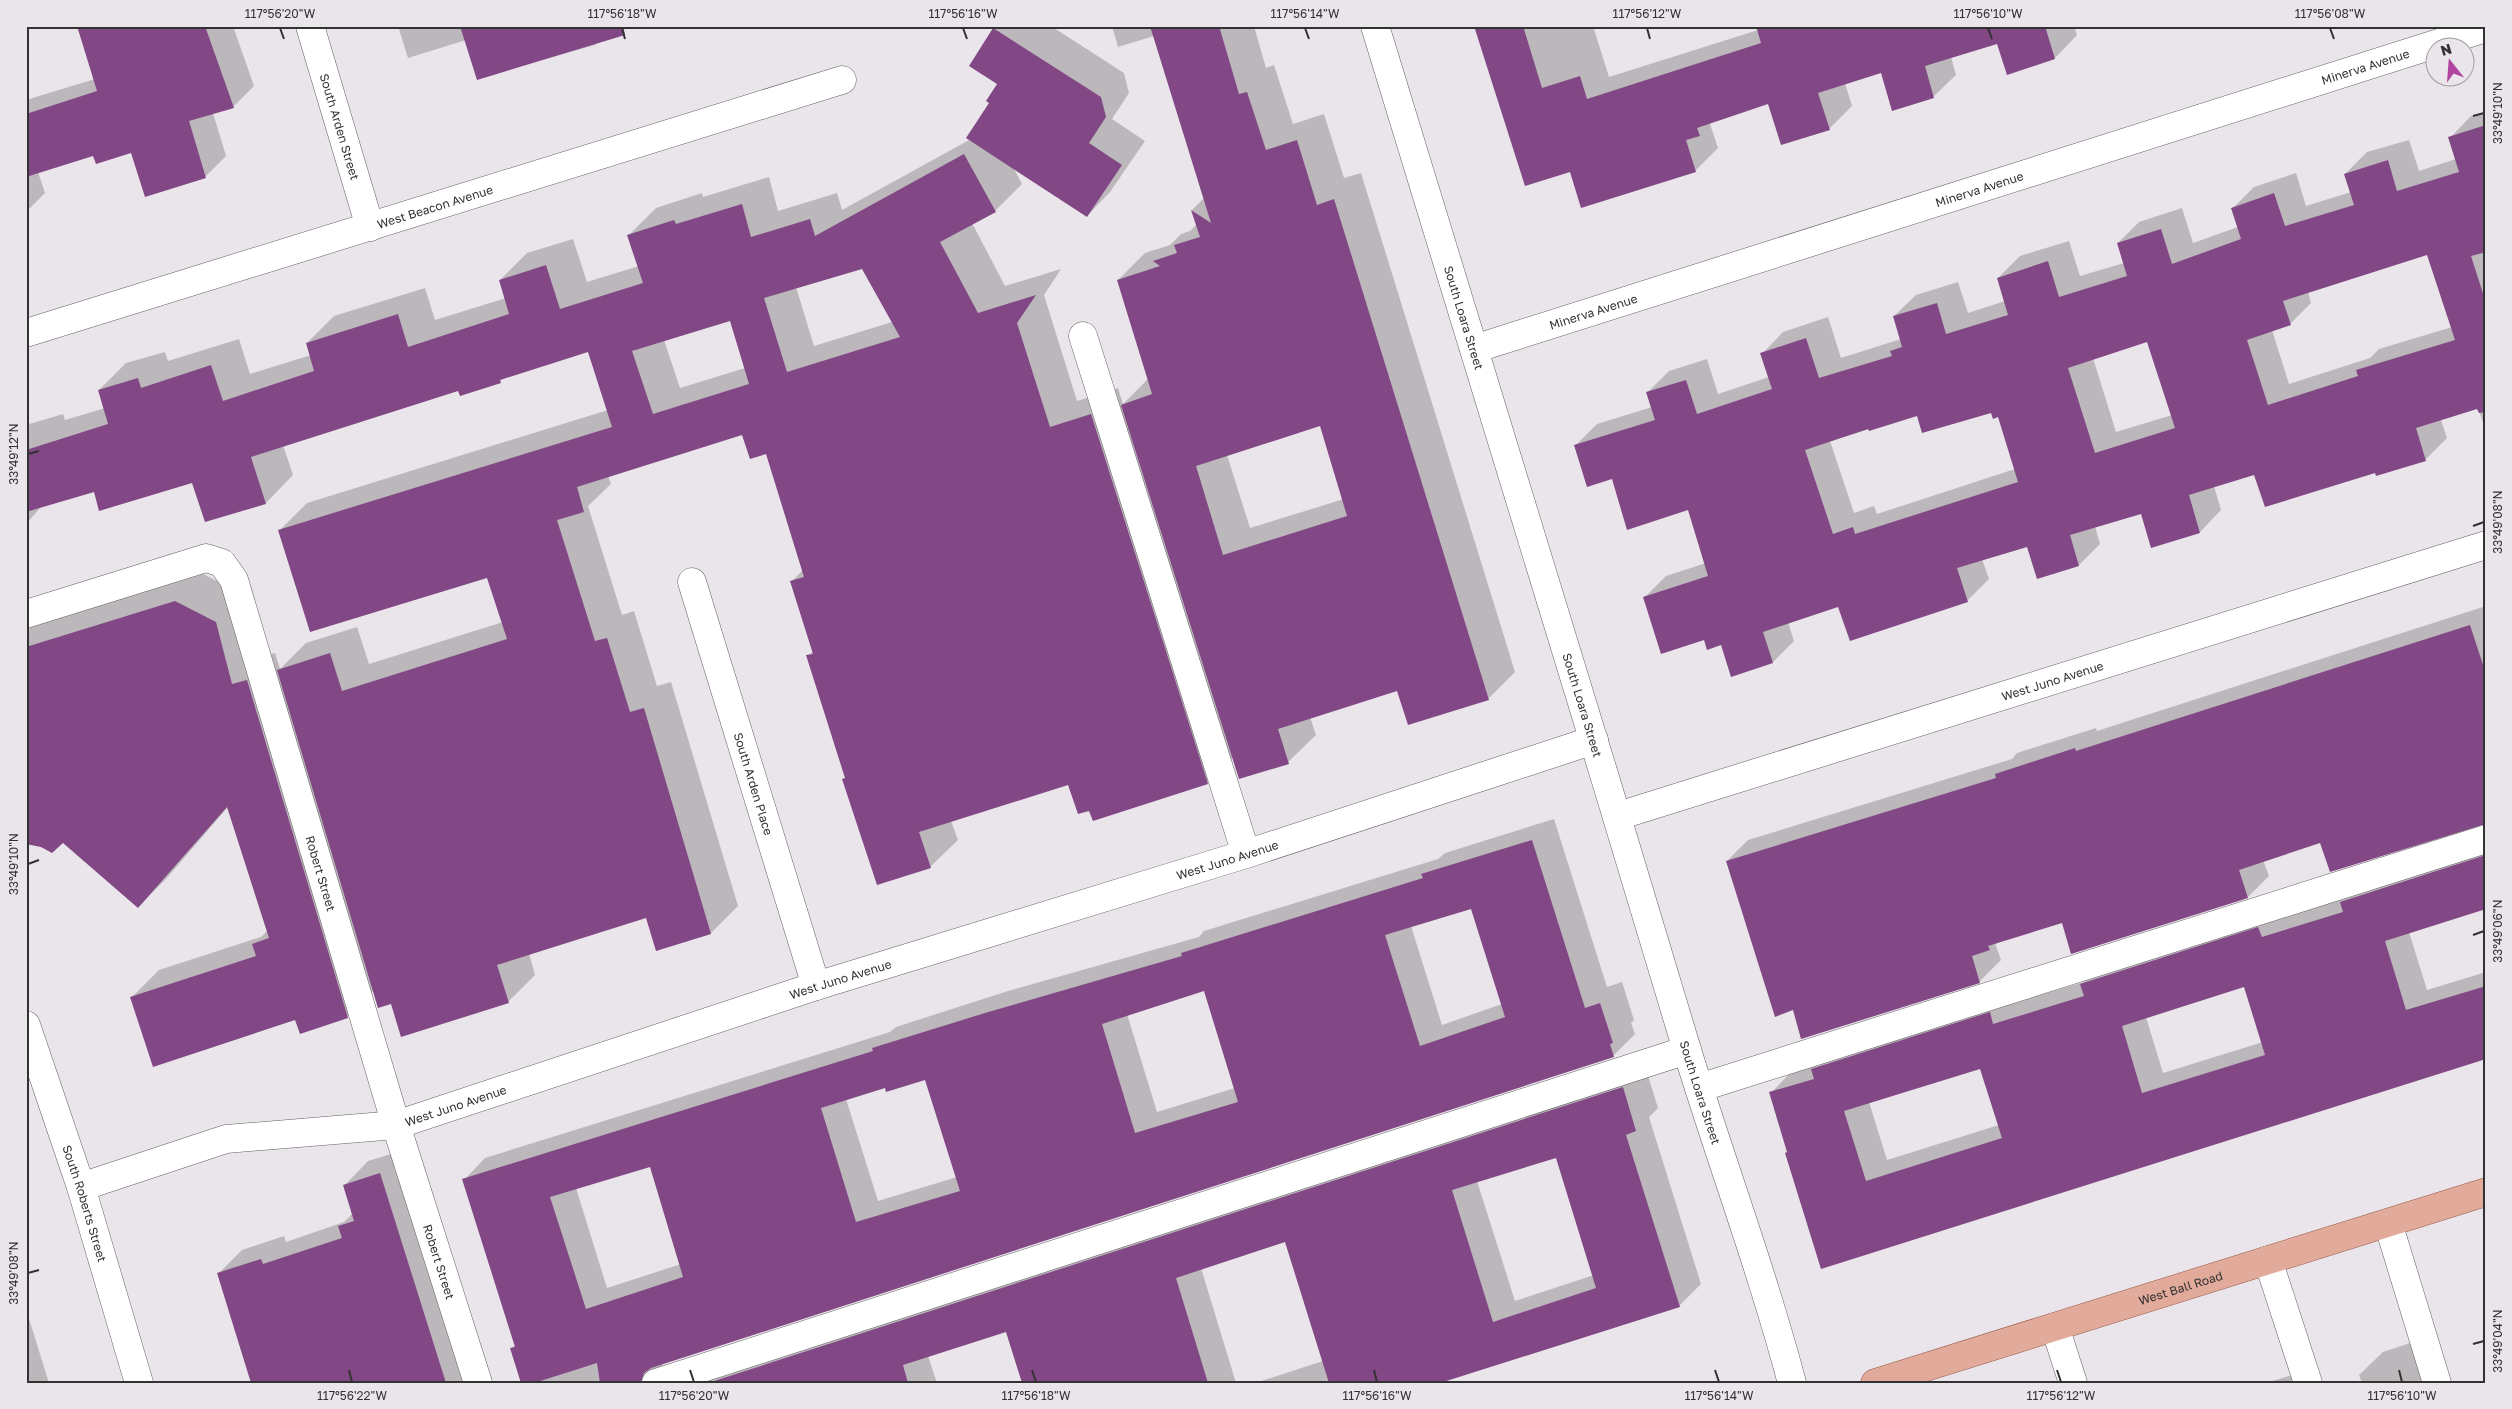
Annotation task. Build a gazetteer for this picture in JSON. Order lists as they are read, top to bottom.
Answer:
{
  "streets": {
    "main road": ["West Ball Road"],
    "street": [
      "Minerva Avenue",
      "South Arden Street",
      "West Beacon Avenue",
      "South Loara Street",
      "West Juno Avenue",
      "South Arden Place",
      "Robert Street",
      "South Roberts Street"
    ]
  },
  "crossings": [
    ["Minerva Avenue", "South Loara Street"],
    ["South Arden Street", "West Beacon Avenue"],
    ["South Loara Street", "West Juno Avenue"],
    ["West Juno Avenue", "South Arden Place"],
    ["West Juno Avenue", "Robert Street"],
    ["West Juno Avenue", "South Roberts Street"]
  ],
  "north": "top",
  "coordinates": [
    "117°56'20\"W",
    "117°56'18\"W",
    "117°56'16\"W",
    "117°56'14\"W",
    "117°56'12\"W",
    "117°56'10\"W",
    "117°56'08\"W",
    "33°49'10\"N",
    "33°49'12\"N",
    "33°49'08\"N",
    "33°49'06\"N",
    "33°49'04\"N",
    "117°56'22\"W"
  ]
}
